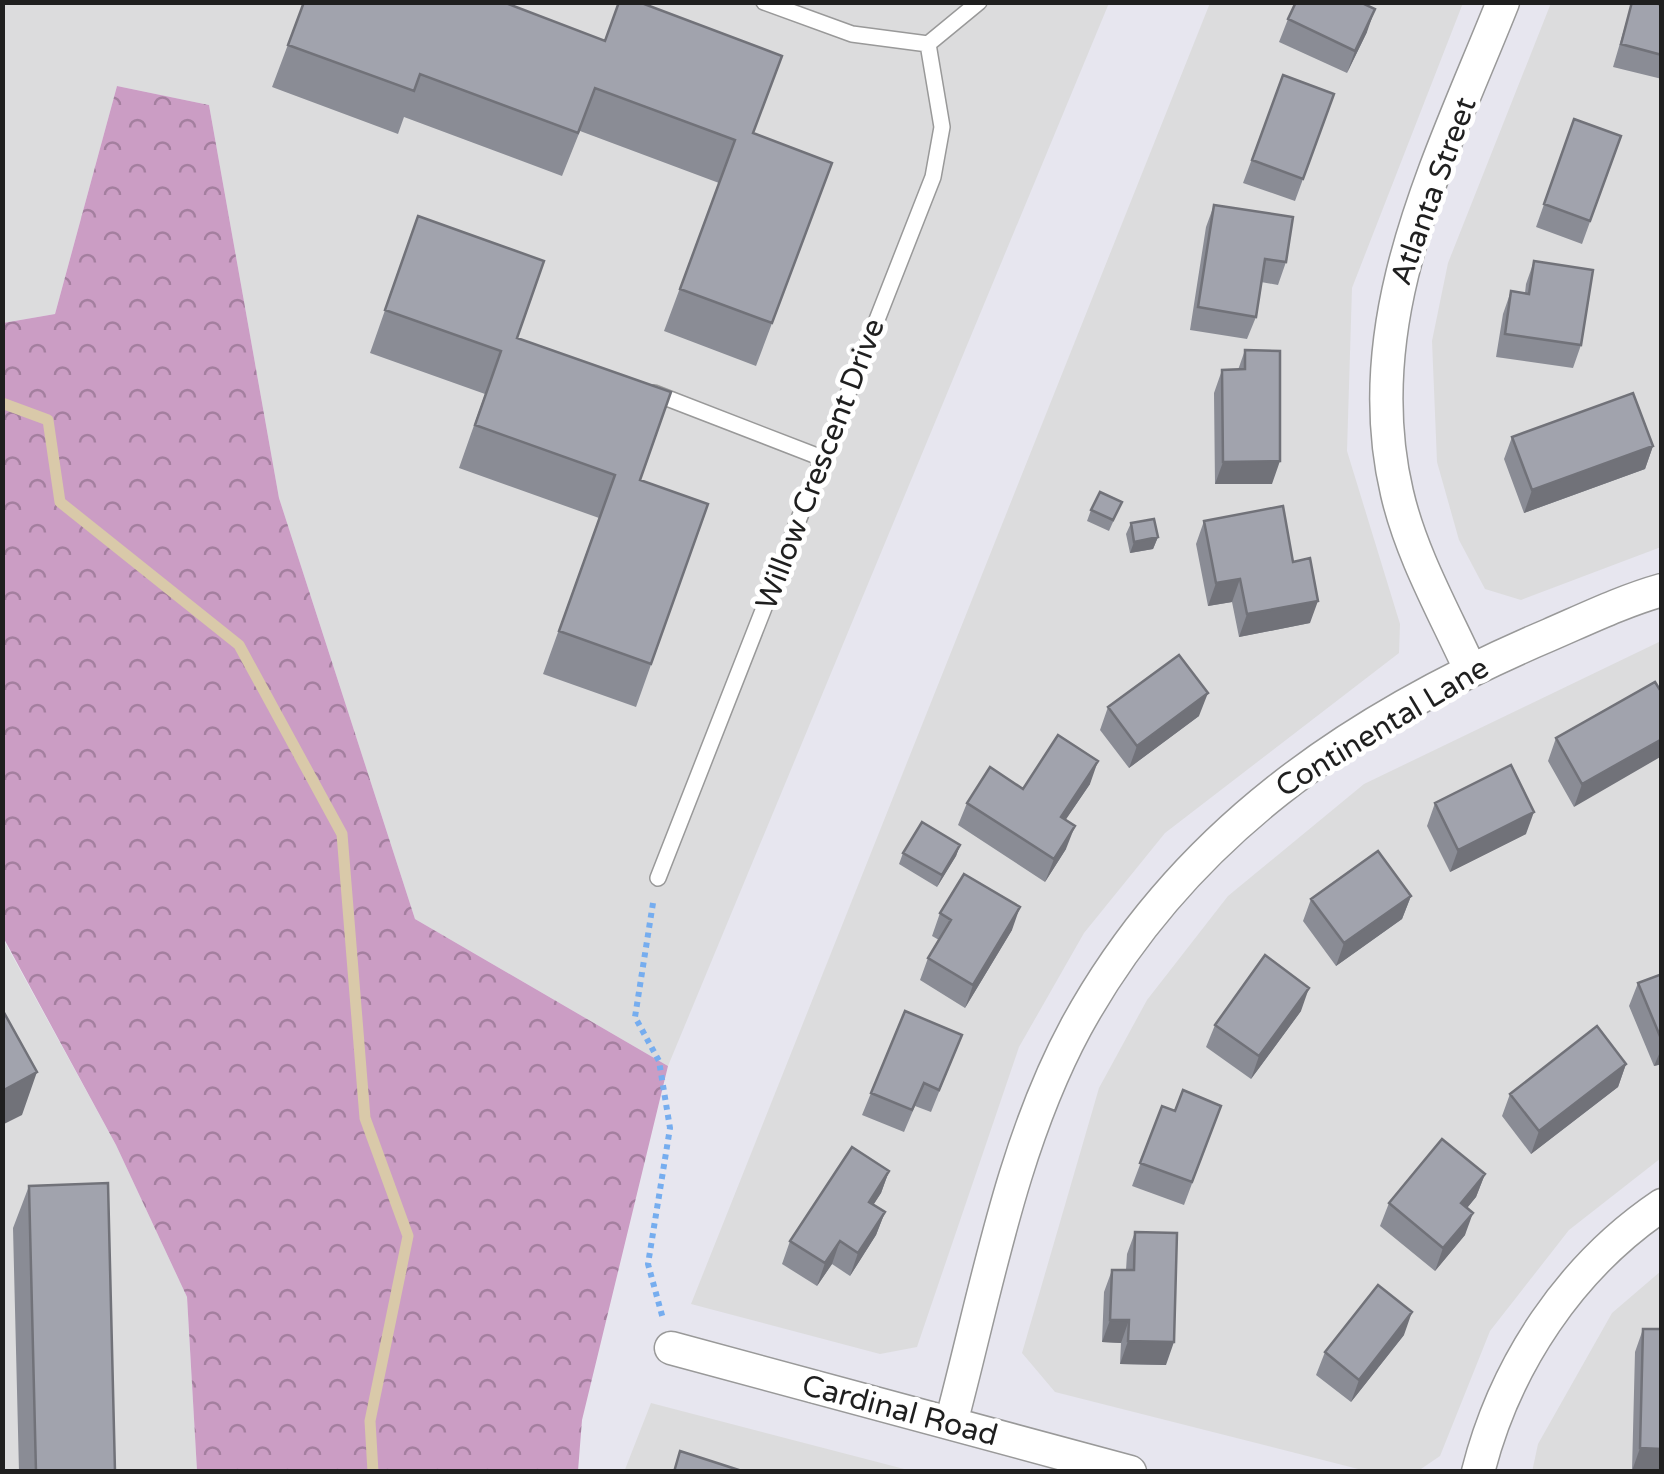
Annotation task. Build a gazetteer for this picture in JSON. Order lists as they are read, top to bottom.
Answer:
{
  "streets": {
    "street": ["Atlanta Street", "Continental Lane", "Cardinal Road"],
    "lane": ["Willow Crescent Drive"]
  },
  "crossings": [
    ["Atlanta Street", "Continental Lane"],
    ["Continental Lane", "Cardinal Road"]
  ]
}
